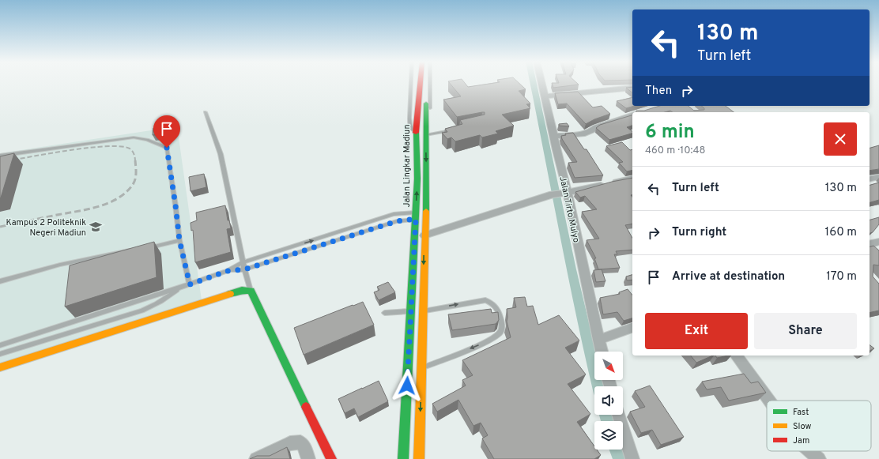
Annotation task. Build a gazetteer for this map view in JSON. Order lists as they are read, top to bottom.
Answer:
{
  "streets": {
    "main road": ["Jalan Lingkar Madiun"],
    "street": ["Jalan Tirto Mulyo"]
  },
  "places": {
    "school or university": ["Kampus 2 Politeknik Negeri Madiun"]
  },
  "legend": ["Fast", "Slow", "Jam"],
  "north": "bottom right",
  "page": {
    "turn": ["130 m", "Turn left"],
    "then": "Then",
    "heading": ["6 min", "460 m · 10:48"],
    "list": [
      {
        "name": "Turn left",
        "value": "130 m"
      },
      {
        "name": "Turn right",
        "value": "160 m"
      },
      {
        "name": "Arrive at destination",
        "value": "170 m"
      }
    ],
    "buttons": ["Exit", "Share"]
  }
}
